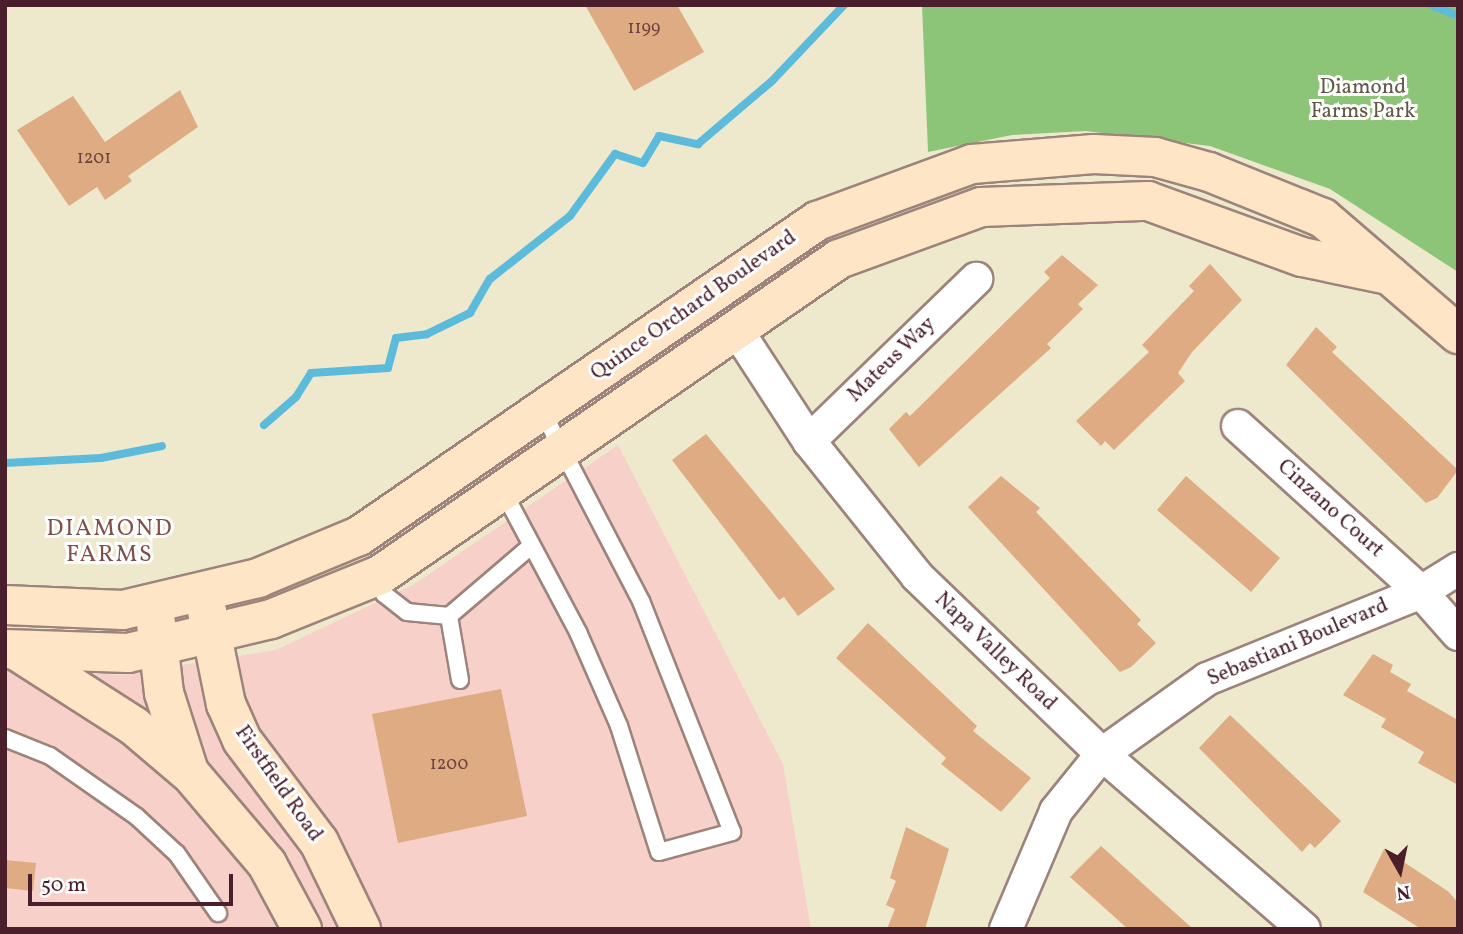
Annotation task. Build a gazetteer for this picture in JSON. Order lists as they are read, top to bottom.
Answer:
{
  "streets": {
    "street": [
      "Quince Orchard Boulevard",
      "Mateus Way",
      "Cinzano Court",
      "Sebastiani Boulevard",
      "Napa Valley Road",
      "Firstfield Road"
    ]
  },
  "crossings": [
    ["Quince Orchard Boulevard", "Napa Valley Road"],
    ["Quince Orchard Boulevard", "Firstfield Road"],
    ["Mateus Way", "Napa Valley Road"],
    ["Cinzano Court", "Sebastiani Boulevard"],
    ["Sebastiani Boulevard", "Napa Valley Road"]
  ],
  "districts": ["DIAMOND FARMS"],
  "parks": ["Diamond Farms Park"],
  "house_numbers": ["1199", "1201", "1200"],
  "scale_bar": "50 m",
  "north": "bottom"
}
